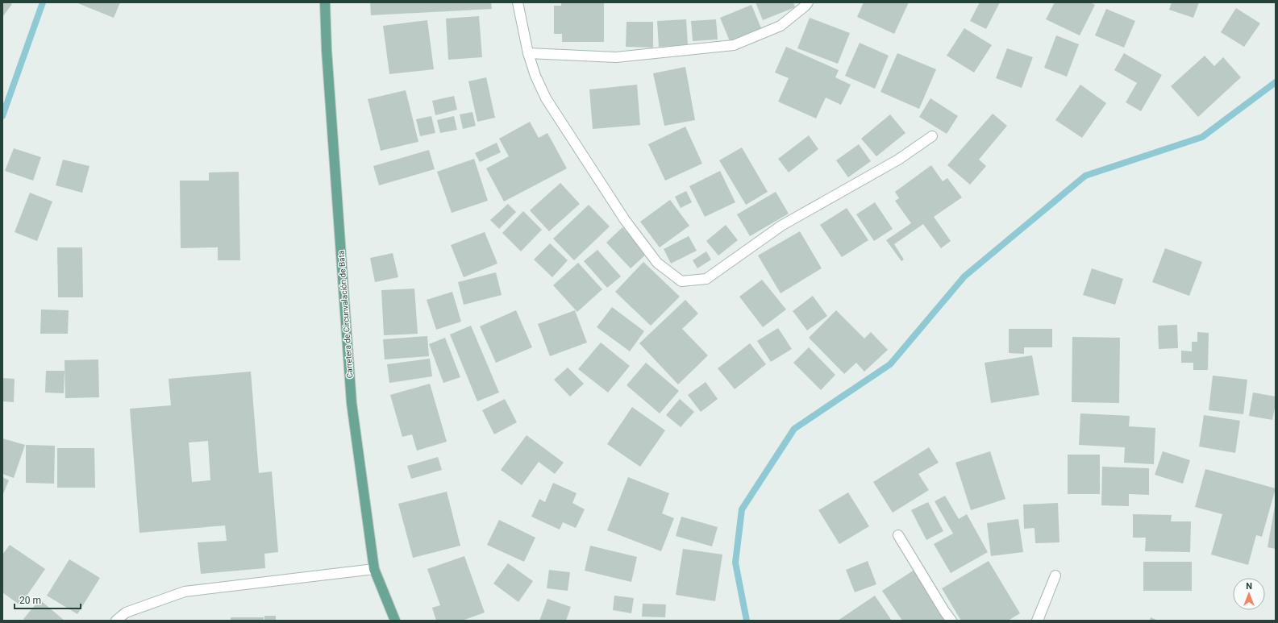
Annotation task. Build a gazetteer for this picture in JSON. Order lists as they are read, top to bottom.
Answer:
{
  "streets": {
    "main road": ["Carretera de Circunvalación de Bata"]
  },
  "scale_bar": "20 m",
  "north": "top"
}
